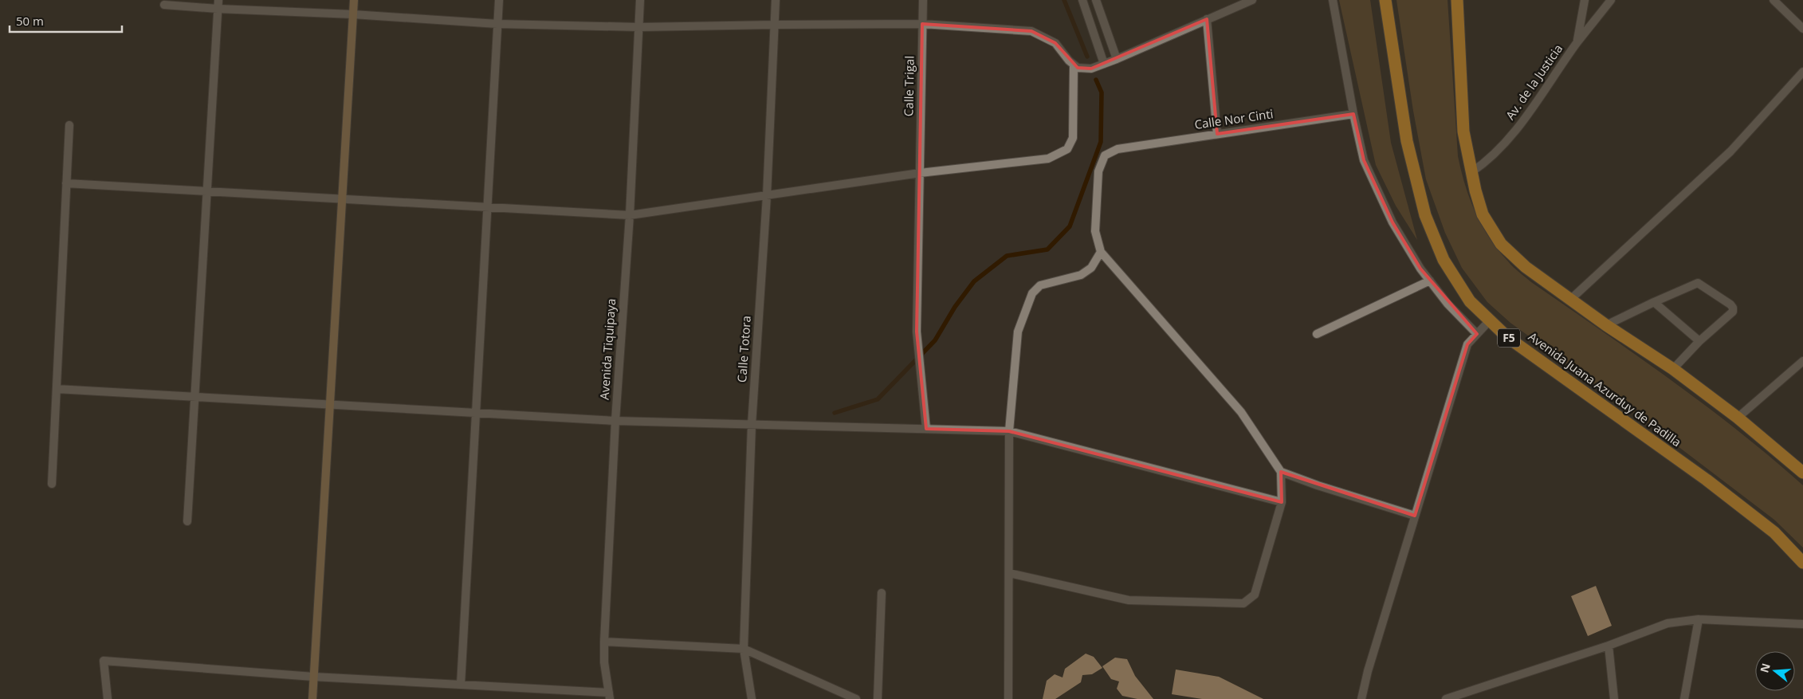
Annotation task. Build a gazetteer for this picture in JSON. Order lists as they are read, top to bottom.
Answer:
{
  "streets": {
    "highway": ["F5", "Avenida Juana Azurduy de Padilla"],
    "street": [
      "Av. de la Justicia",
      "Calle Trigal",
      "Calle Nor Cinti",
      "Avenida Tiquipaya",
      "Calle Totora"
    ]
  },
  "scale_bar": "50 m",
  "north": "left"
}
